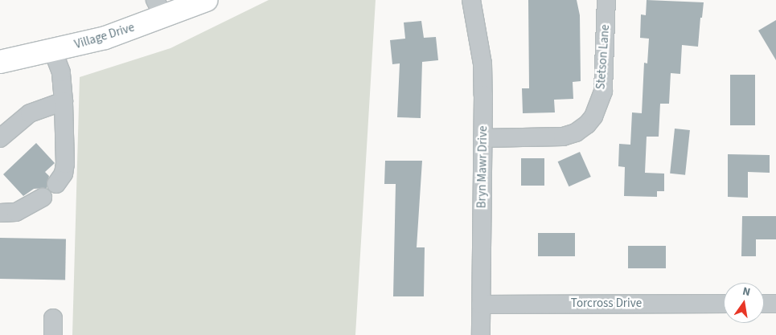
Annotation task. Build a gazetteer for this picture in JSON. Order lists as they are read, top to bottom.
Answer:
{
  "streets": {
    "main road": ["Village Drive"],
    "street": ["Stetson Lane", "Bryn Mawr Drive", "Torcross Drive"]
  },
  "crossings": [
    ["Stetson Lane", "Bryn Mawr Drive"],
    ["Bryn Mawr Drive", "Torcross Drive"]
  ],
  "north": "top"
}
